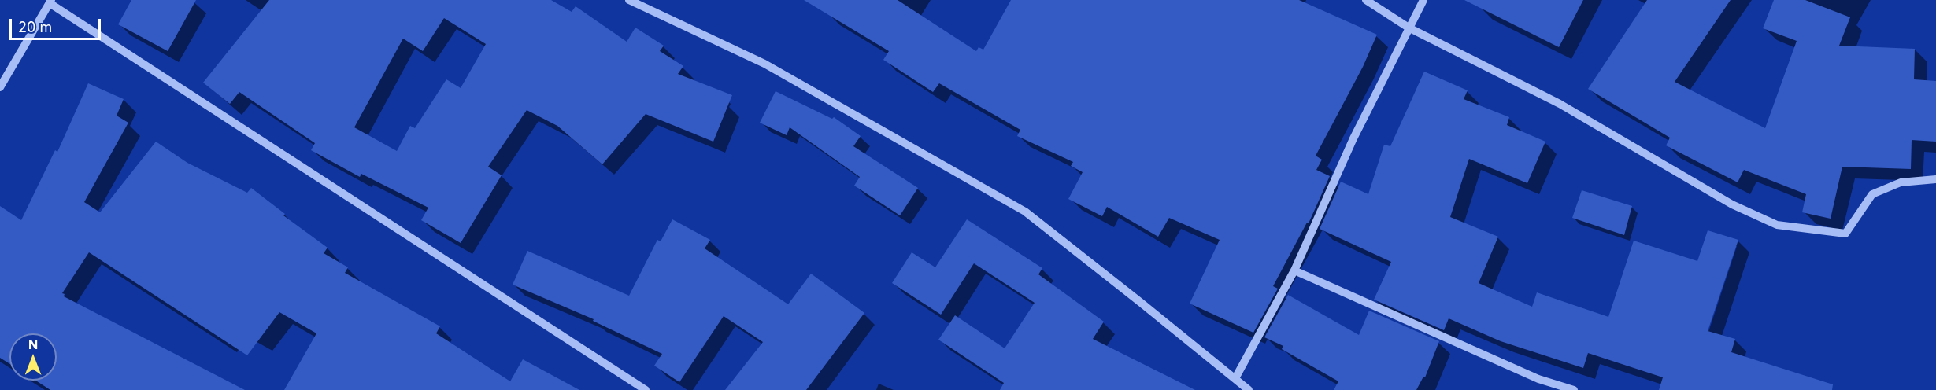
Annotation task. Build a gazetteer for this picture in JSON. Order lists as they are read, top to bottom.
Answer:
{
  "scale_bar": "20 m",
  "north": "top"
}
